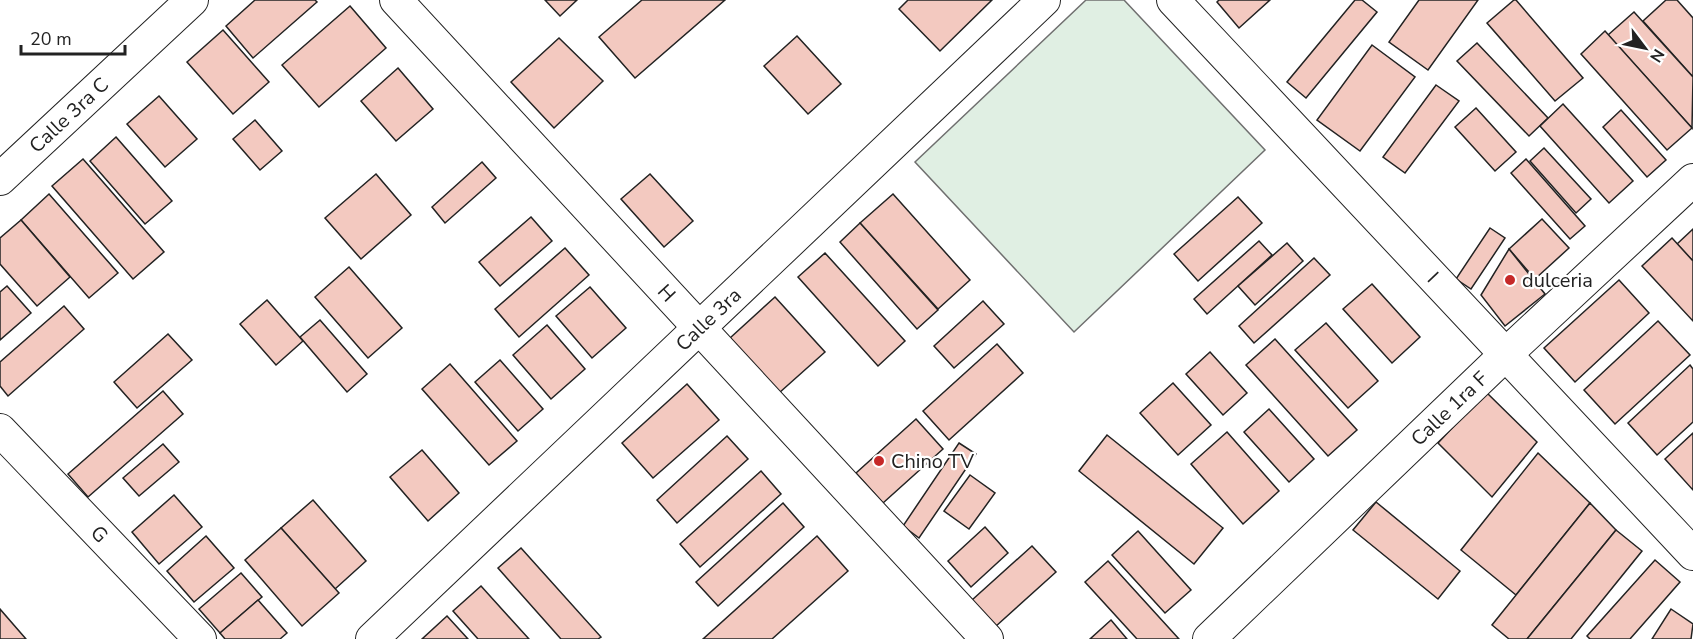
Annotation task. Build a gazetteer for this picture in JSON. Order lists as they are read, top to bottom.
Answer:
{
  "streets": {
    "street": [
      "Calle 3ra C",
      "I",
      "H",
      "Calle 3ra",
      "Calle 1ra F",
      "G"
    ]
  },
  "crossings": [
    ["I", "Calle 1ra F"],
    ["H", "Calle 3ra"]
  ],
  "places": ["dulceria", "Chino TV"],
  "scale_bar": "20 m",
  "north": "bottom right"
}
